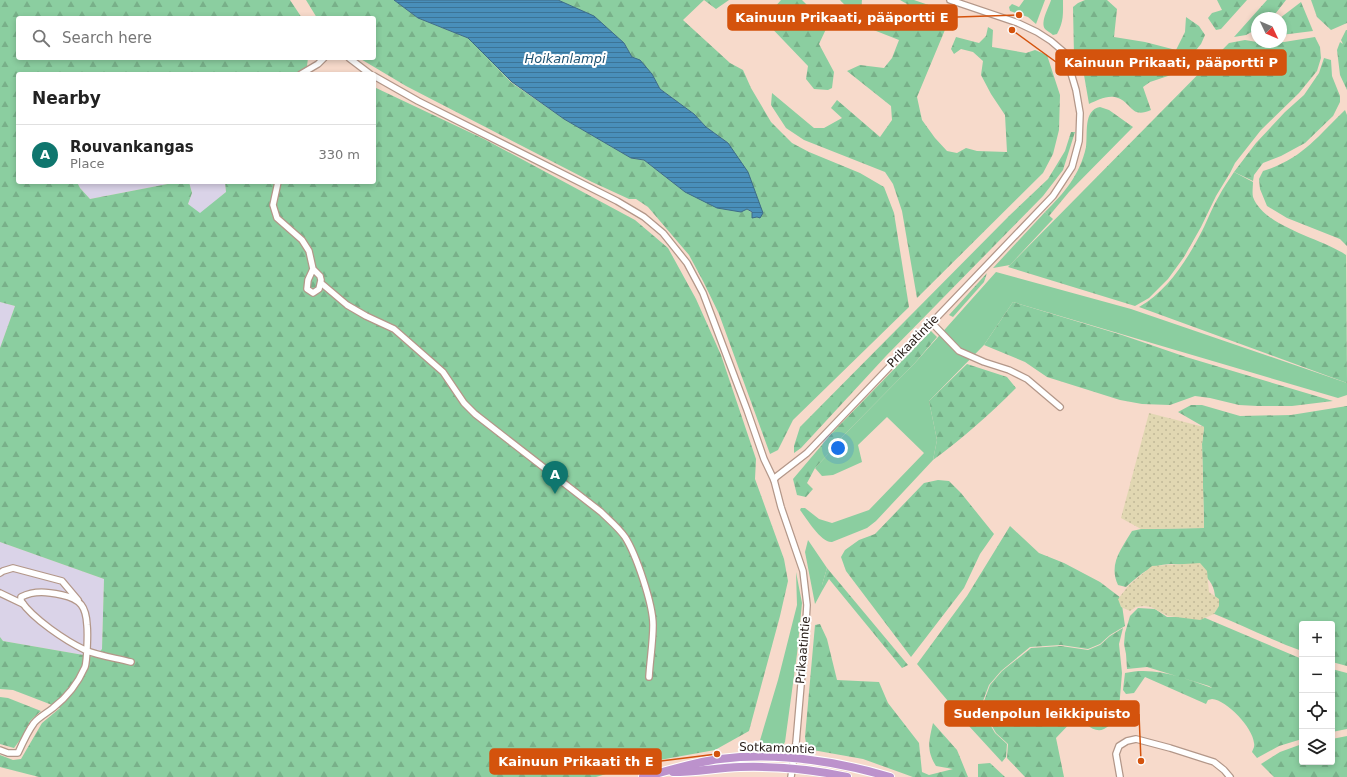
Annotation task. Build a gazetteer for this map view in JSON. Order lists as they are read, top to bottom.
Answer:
{
  "streets": {
    "highway": ["Sotkamontie"],
    "street": ["Prikaatintie"]
  },
  "crossings": [
    ["Prikaatintie", "Sotkamontie"]
  ],
  "water": ["Hoikanlampi"],
  "places": [
    "Kainuun Prikaati, pääportti E",
    "Kainuun Prikaati, pääportti P",
    "Kainuun Prikaati th E",
    "Sudenpolun leikkipuisto"
  ],
  "north": "bottom right",
  "page": {
    "search": "Search here",
    "heading": "Nearby",
    "list": [
      {
        "mark": "A",
        "name": "Rouvankangas",
        "note": "Place",
        "value": "330 m"
      }
    ],
    "pins": "A",
    "map_buttons": ["+", "−"]
  }
}
